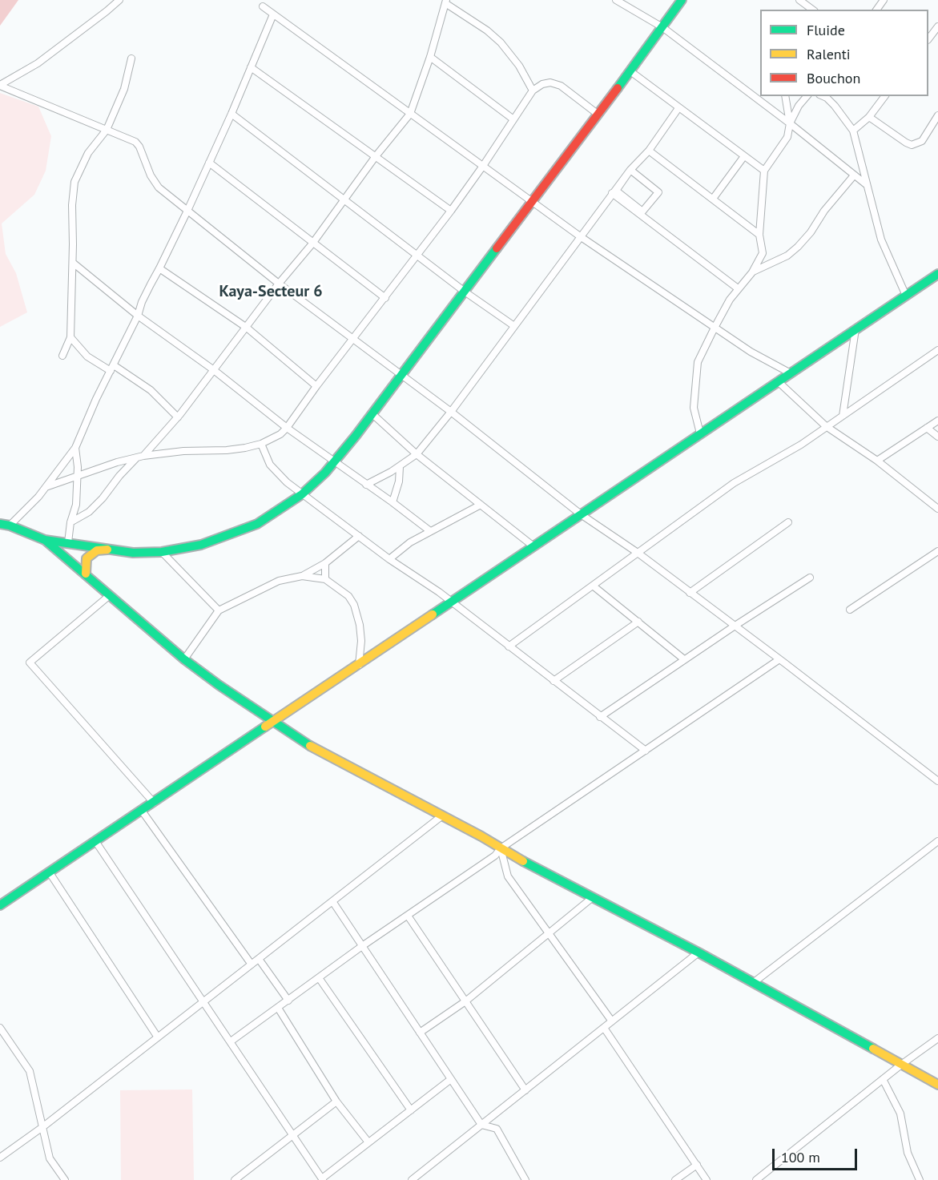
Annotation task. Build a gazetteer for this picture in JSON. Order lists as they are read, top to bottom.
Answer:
{
  "districts": ["Kaya-Secteur 6"],
  "legend": ["Fluide", "Ralenti", "Bouchon"],
  "scale_bar": "100 m"
}
